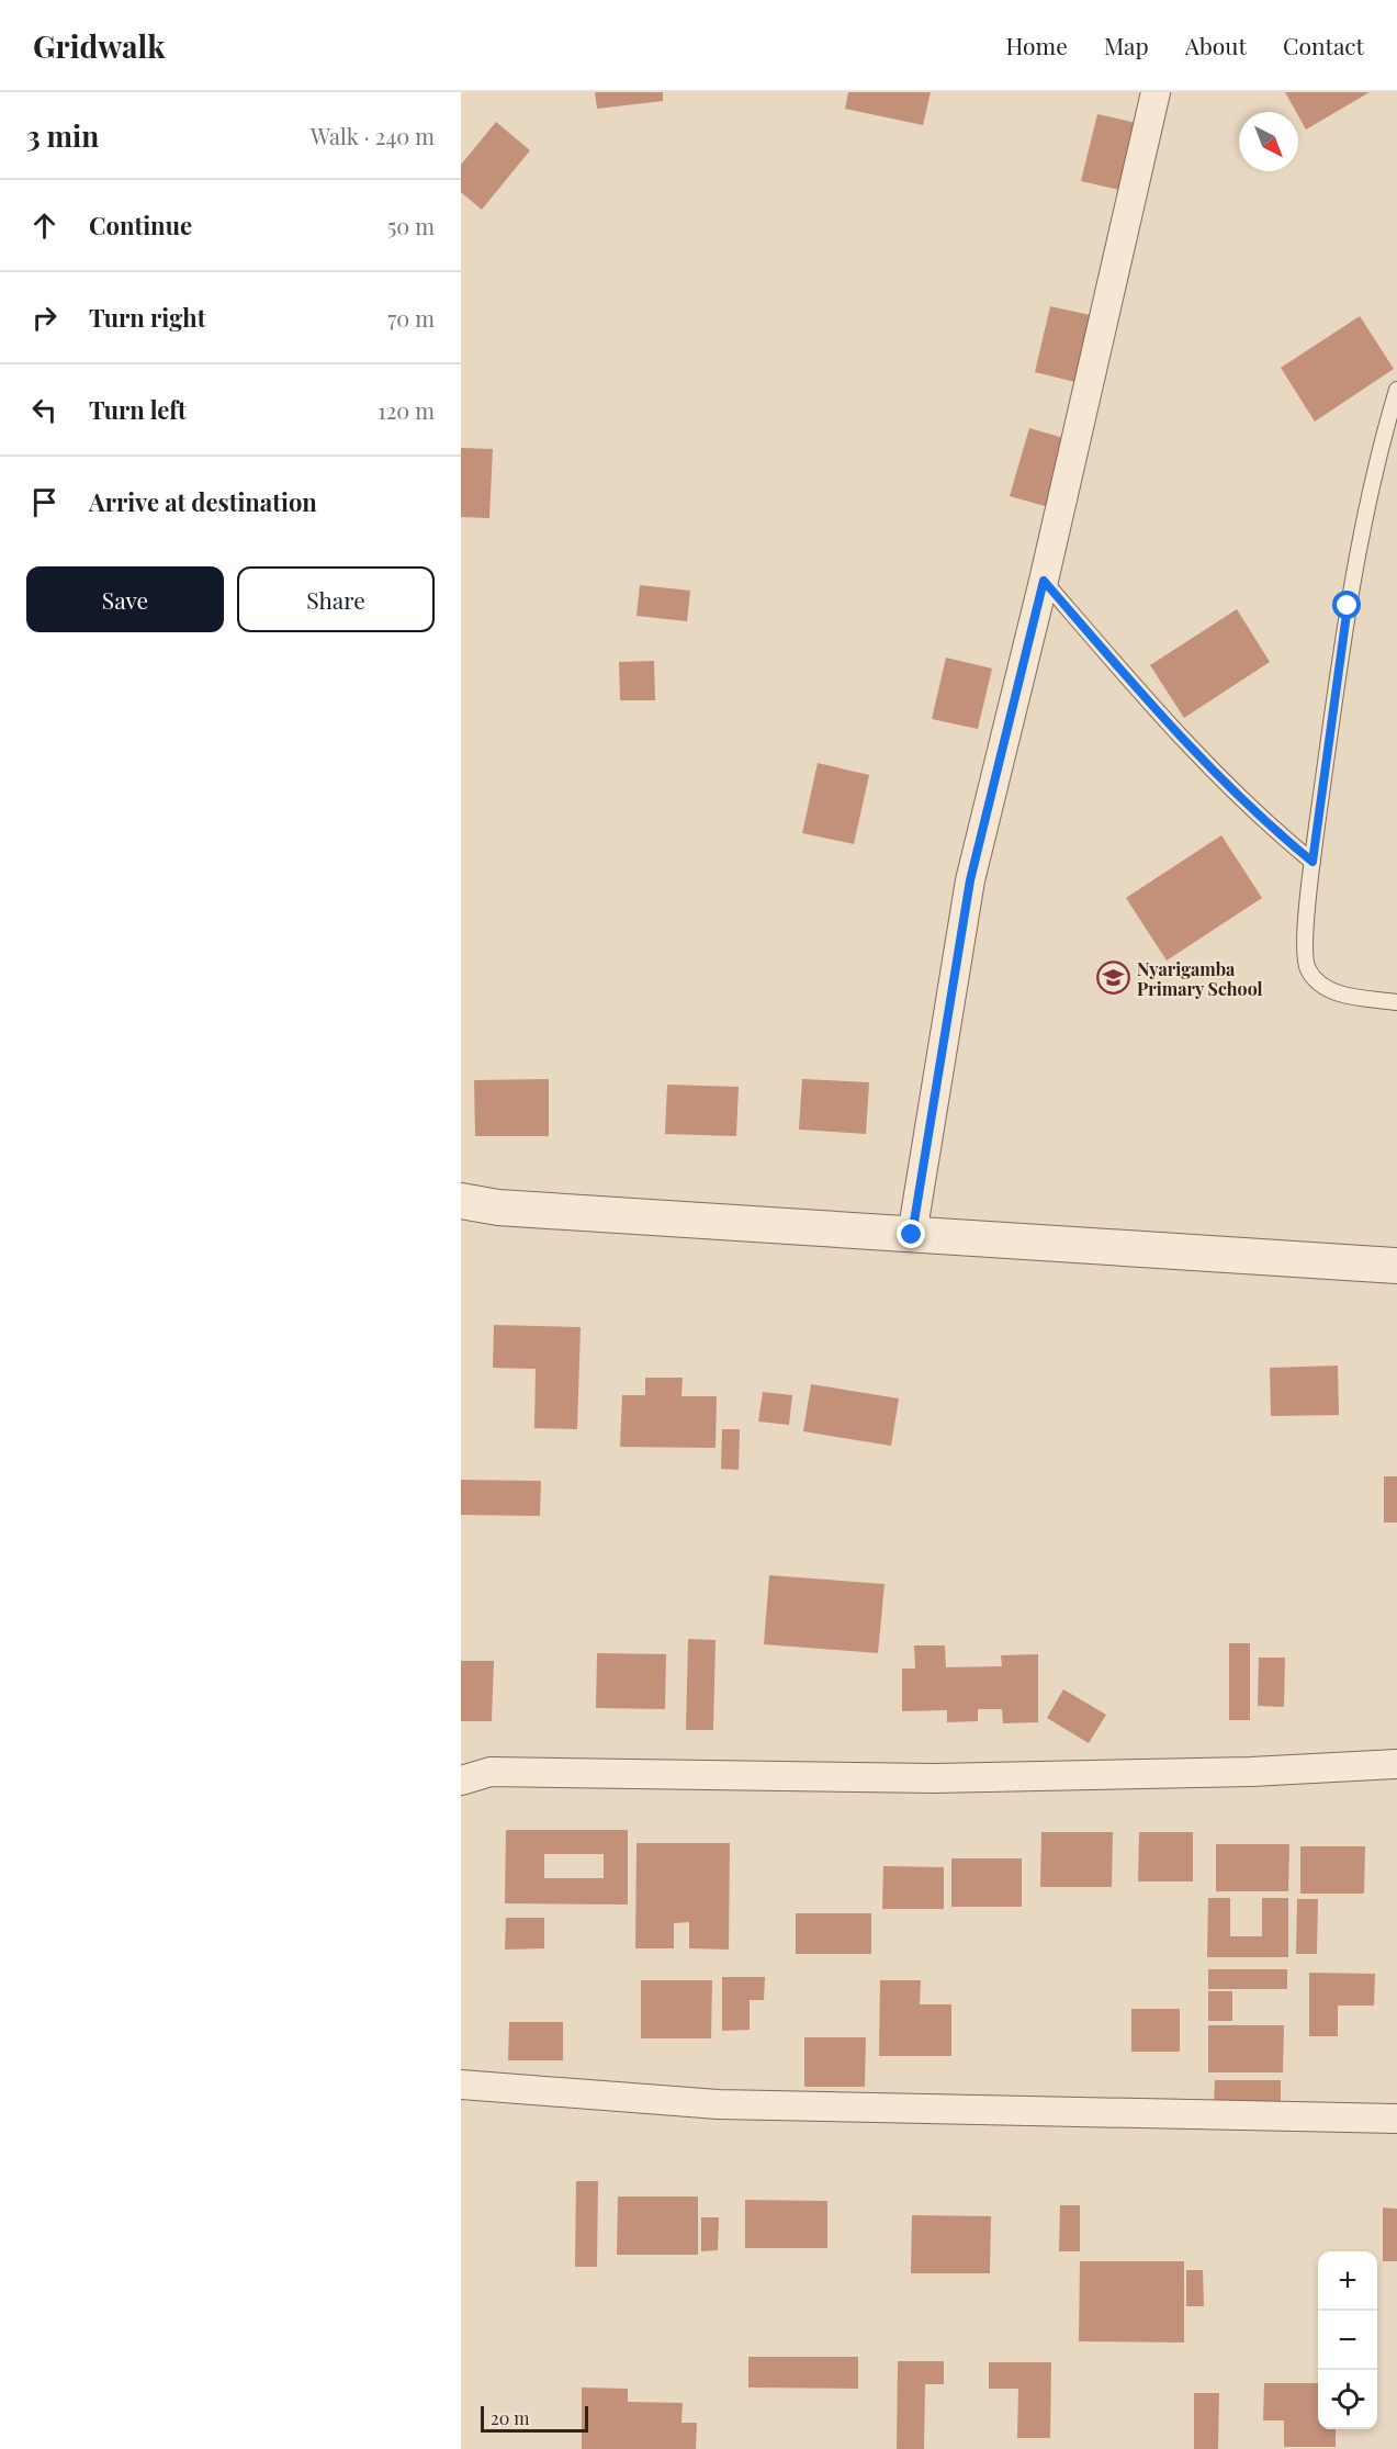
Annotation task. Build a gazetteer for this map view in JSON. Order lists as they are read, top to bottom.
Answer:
{
  "places": {
    "school or university": ["Nyarigamba Primary School"]
  },
  "scale_bar": "20 m",
  "north": "bottom right",
  "page": {
    "header": "Gridwalk",
    "nav": [
      "Home",
      "Map",
      "About",
      "Contact"
    ],
    "heading": ["3 min", "Walk · 240 m"],
    "list": [
      ["Continue", "50 m"],
      ["Turn right", "70 m"],
      ["Turn left", "120 m"],
      "Arrive at destination"
    ],
    "buttons": ["Save", "Share"],
    "map_buttons": ["+", "−"],
    "scale": "20 m"
  }
}
